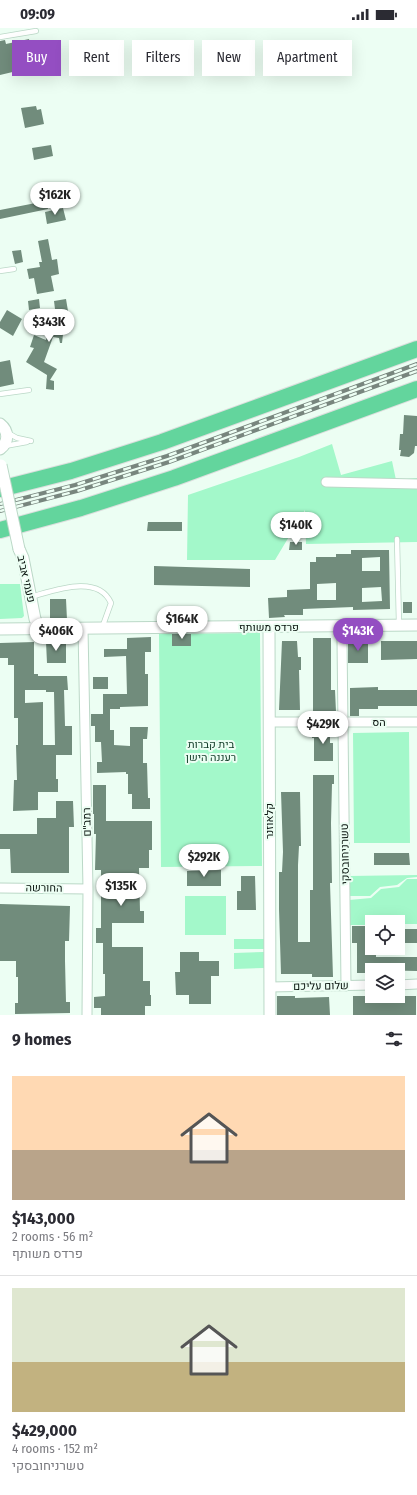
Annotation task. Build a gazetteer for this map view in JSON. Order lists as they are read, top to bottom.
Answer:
{
  "streets": {
    "street": [
      "פעמי אביב",
      "פרדס משותף",
      "הס",
      "קלאוזנר",
      "רמב\"ם",
      "טשרניחובסקי",
      "החורשה",
      "שלום עליכם"
    ]
  },
  "crossings": [
    ["פעמי אביב", "פרדס משותף"],
    ["פרדס משותף", "קלאוזנר"],
    ["פרדס משותף", "רמב\"ם"],
    ["הס", "קלאוזנר"],
    ["הס", "טשרניחובסקי"],
    ["קלאוזנר", "שלום עליכם"],
    ["רמב\"ם", "החורשה"],
    ["טשרניחובסקי", "שלום עליכם"]
  ],
  "parks": ["בית קברות רעננה הישן"],
  "page": {
    "status": "09:09",
    "chip": [
      "Buy",
      "Rent",
      "Filters",
      "New",
      "Apartment"
    ],
    "price": [
      "$162K",
      "$343K",
      "$140K",
      "$164K",
      "$406K",
      "$143K",
      "$429K",
      "$292K",
      "$135K"
    ],
    "heading": "9 homes",
    "list": [
      {
        "name": "$143,000",
        "note": "2 rooms · 56 m² · פרדס משותף"
      },
      {
        "name": "$429,000",
        "note": "4 rooms · 152 m² · טשרניחובסקי"
      }
    ]
  }
}
